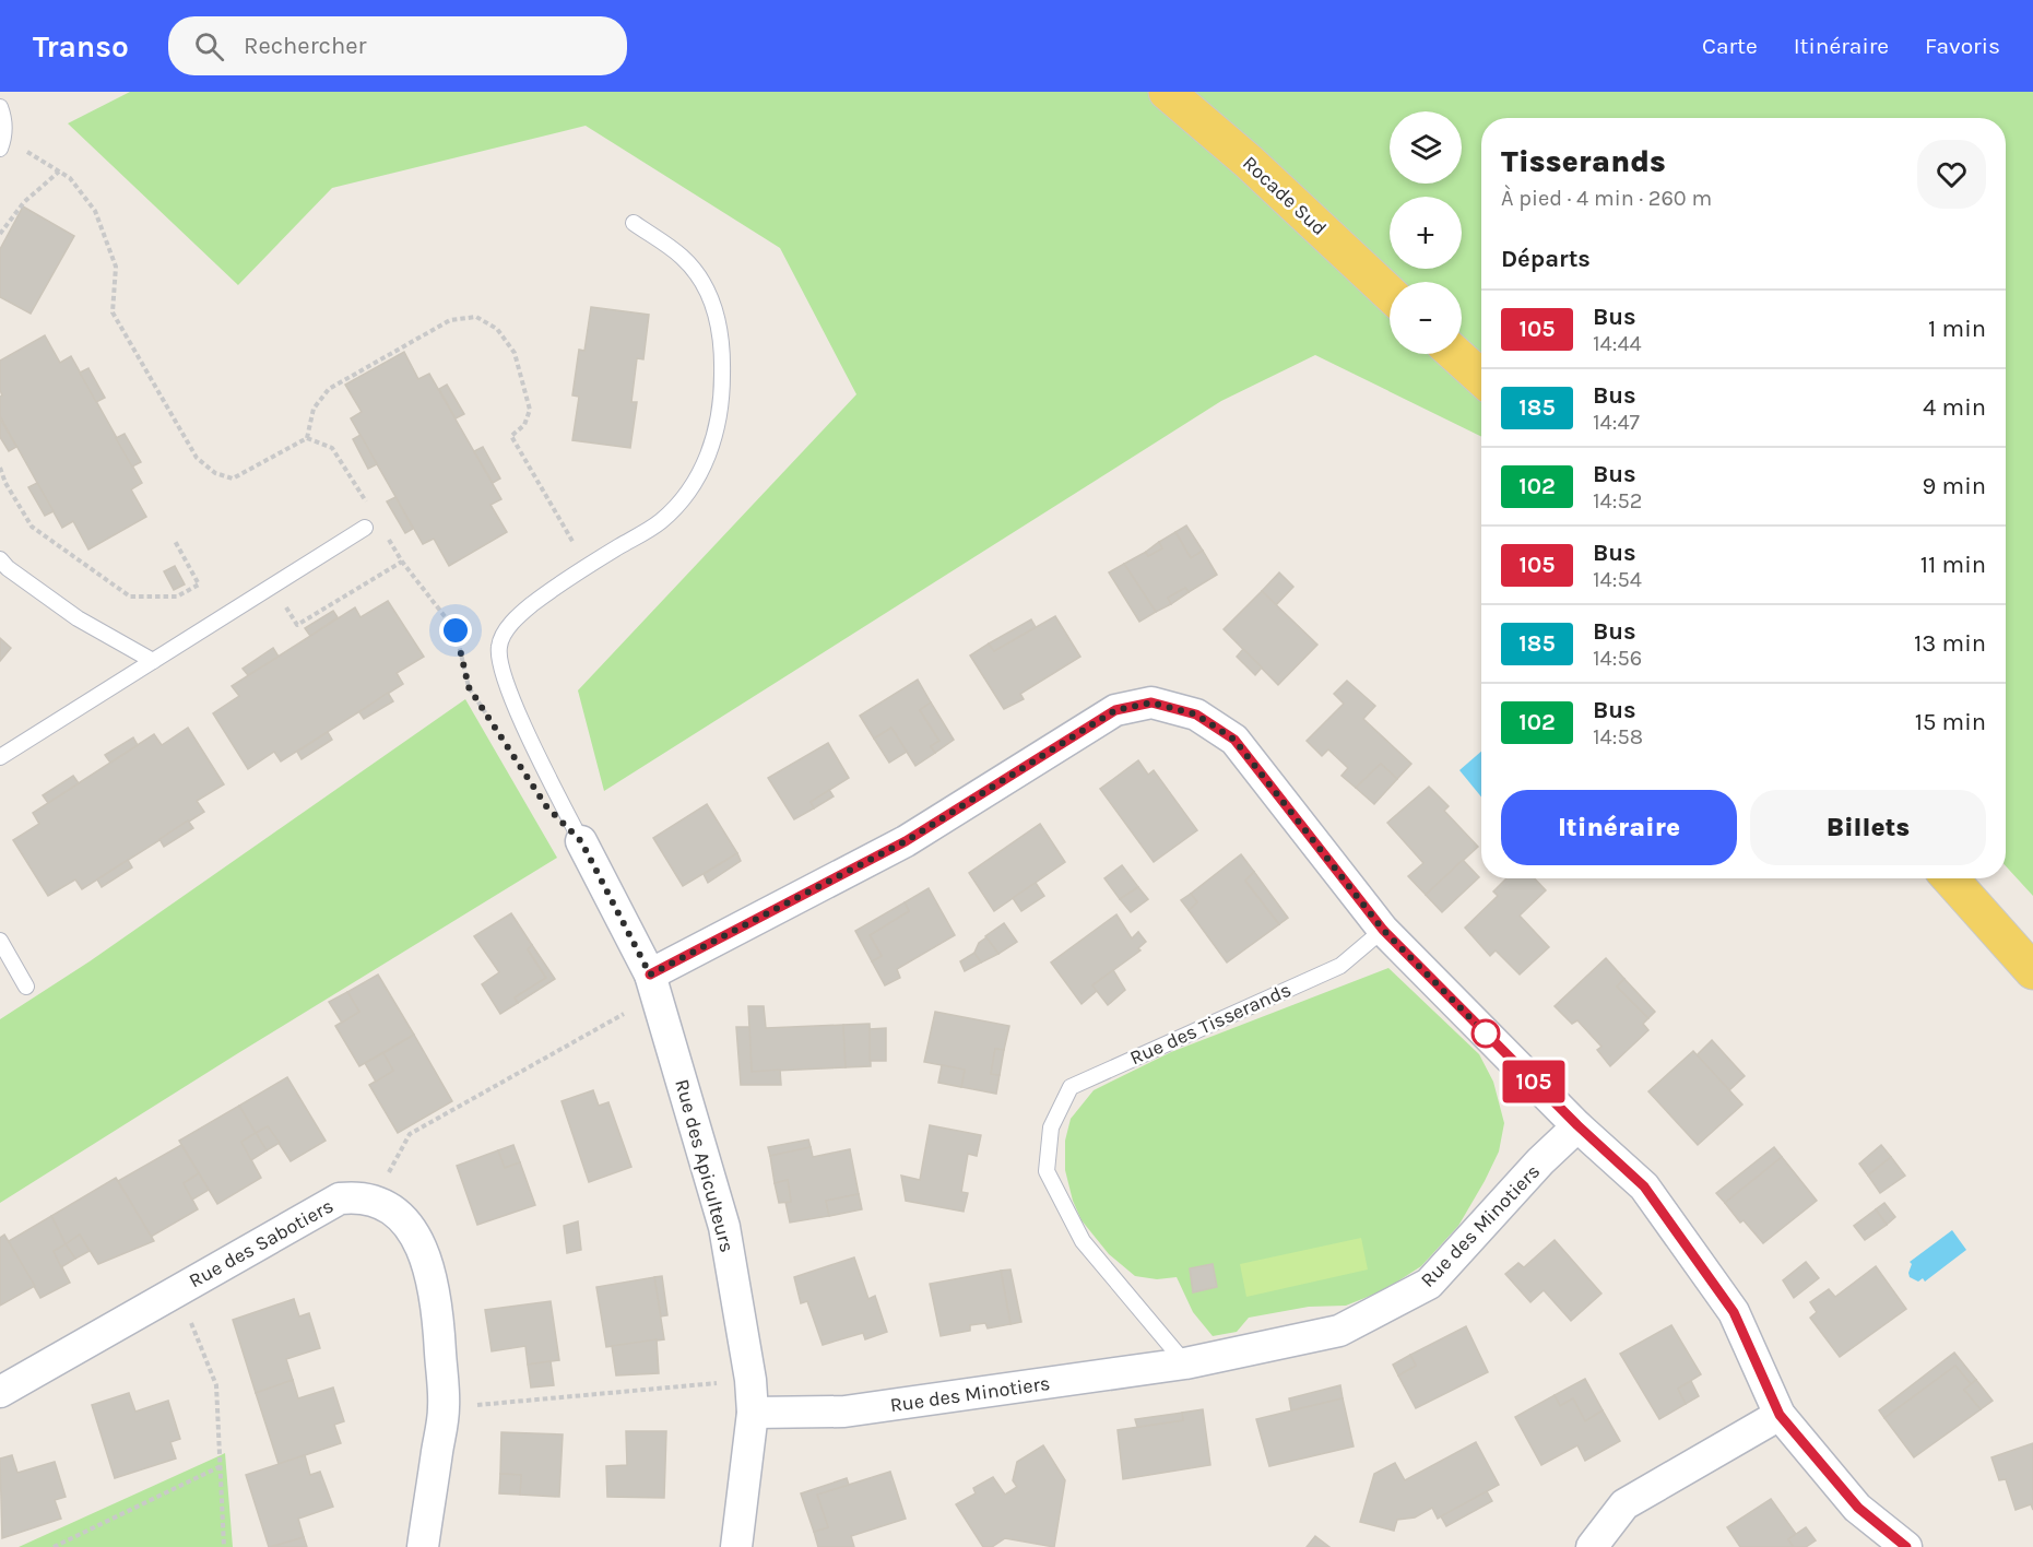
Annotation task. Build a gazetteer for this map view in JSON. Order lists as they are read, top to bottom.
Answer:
{
  "streets": {
    "main road": ["Rocade Sud"],
    "street": ["Rue des Apiculteurs", "Rue des Minotiers", "Rue des Sabotiers"],
    "lane": ["Rue des Tisserands"]
  },
  "crossings": [
    ["Rue des Tisserands", "Rue des Minotiers"],
    ["Rue des Apiculteurs", "Rue des Minotiers"]
  ],
  "lines": ["bus line 105"],
  "page": {
    "header": "Transo",
    "search": "Rechercher",
    "nav": ["Carte", "Itinéraire", "Favoris"],
    "on_map": "105",
    "map_buttons": ["+", "−"],
    "heading": [
      ["Tisserands", "À pied · 4 min · 260 m"],
      "Départs"
    ],
    "list": [
      {
        "mark": "105",
        "name": "Bus",
        "note": "14:44",
        "value": "1 min"
      },
      {
        "mark": "185",
        "name": "Bus",
        "note": "14:47",
        "value": "4 min"
      },
      {
        "mark": "102",
        "name": "Bus",
        "note": "14:52",
        "value": "9 min"
      },
      {
        "mark": "105",
        "name": "Bus",
        "note": "14:54",
        "value": "11 min"
      },
      {
        "mark": "185",
        "name": "Bus",
        "note": "14:56",
        "value": "13 min"
      },
      {
        "mark": "102",
        "name": "Bus",
        "note": "14:58",
        "value": "15 min"
      }
    ],
    "buttons": ["Itinéraire", "Billets"]
  }
}
